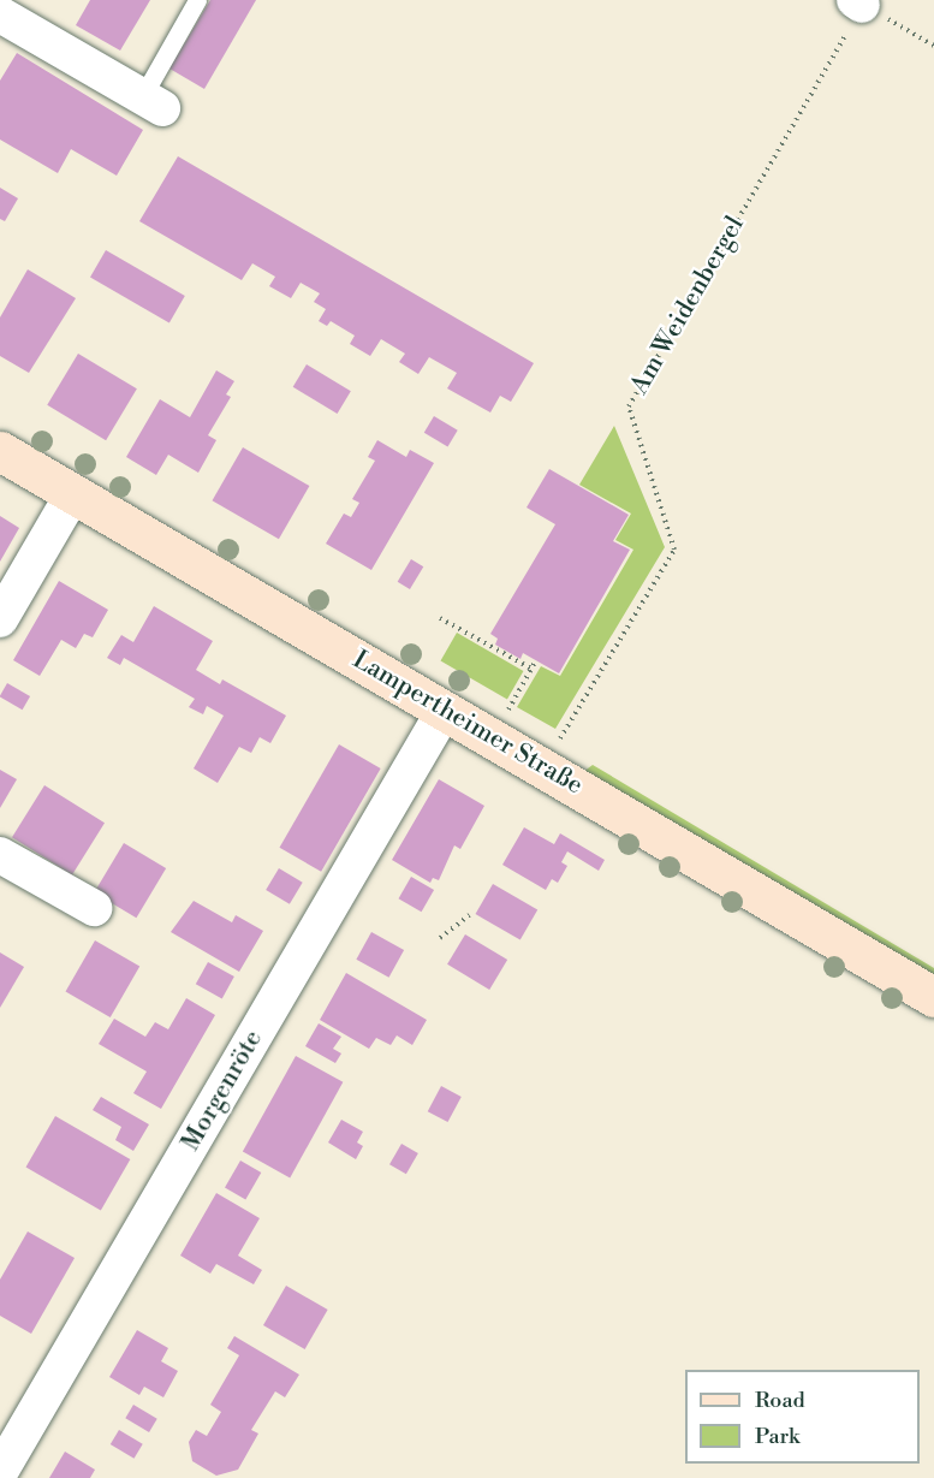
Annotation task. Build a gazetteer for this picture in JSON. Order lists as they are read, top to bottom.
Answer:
{
  "streets": {
    "street": ["Lampertheimer Straße", "Morgenröte"],
    "path": ["Am Weidenbergel"]
  },
  "crossings": [
    ["Am Weidenbergel", "Lampertheimer Straße"],
    ["Lampertheimer Straße", "Morgenröte"]
  ],
  "legend": ["Road", "Park"]
}
